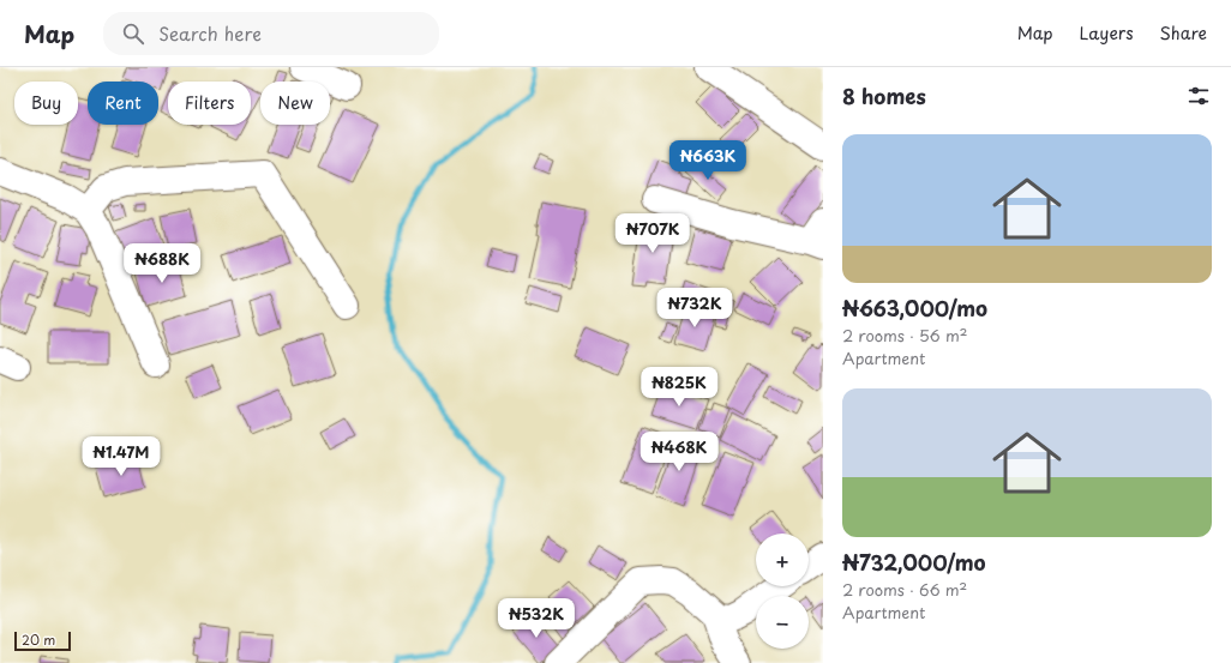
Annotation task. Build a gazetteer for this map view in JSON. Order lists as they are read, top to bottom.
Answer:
{
  "scale_bar": "20 m",
  "page": {
    "header": "Map",
    "search": "Search here",
    "nav": ["Map", "Layers", "Share"],
    "heading": "8 homes",
    "chip": [
      "Buy",
      "Rent",
      "Filters",
      "New"
    ],
    "list": [
      {
        "name": "₦663,000/mo",
        "note": "2 rooms · 56 m² · Apartment"
      },
      {
        "name": "₦732,000/mo",
        "note": "2 rooms · 66 m² · Apartment"
      }
    ],
    "price": [
      "₦663K",
      "₦707K",
      "₦688K",
      "₦732K",
      "₦825K",
      "₦468K",
      "₦1.47M",
      "₦532K"
    ],
    "map_buttons": ["+", "−"],
    "scale": "20 m"
  }
}
